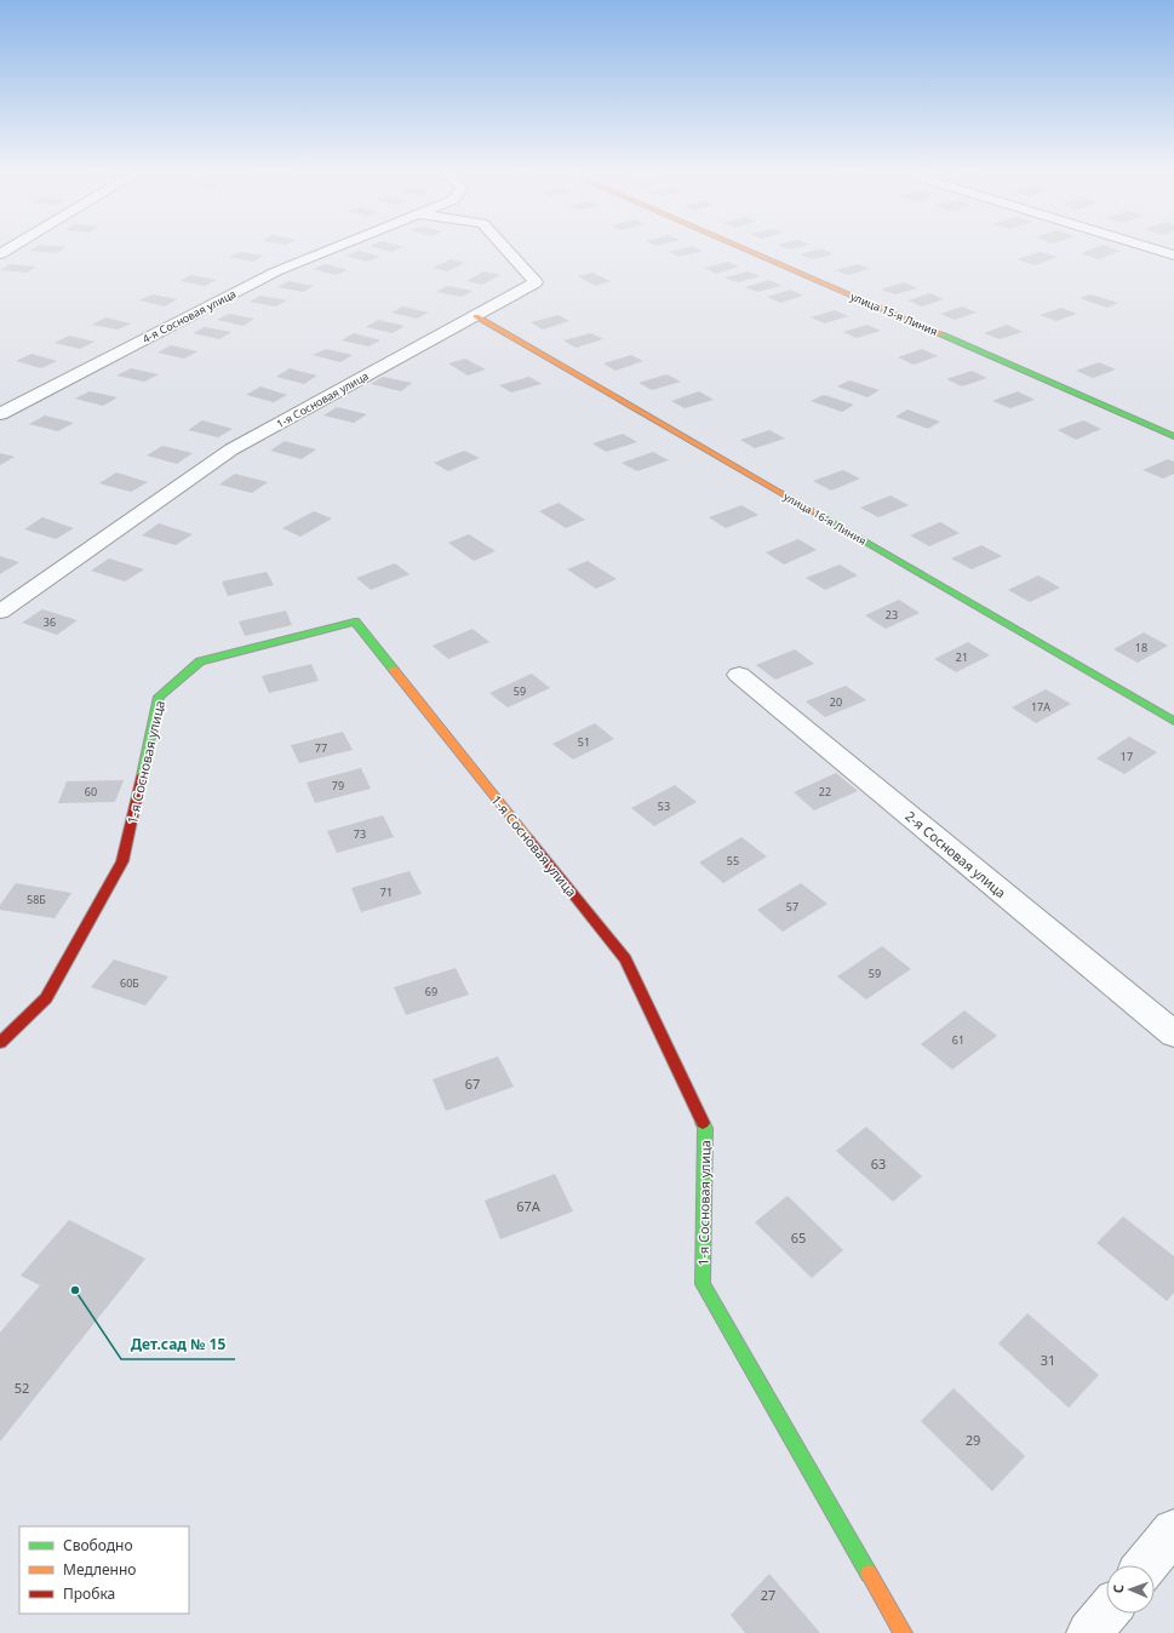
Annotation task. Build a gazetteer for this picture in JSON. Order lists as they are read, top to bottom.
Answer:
{
  "streets": {
    "street": [
      "улица 15-я Линия",
      "4-я Сосновая улица",
      "1-я Сосновая улица",
      "улица 16-я Линия",
      "2-я Сосновая улица"
    ]
  },
  "crossings": [
    ["1-я Сосновая улица", "улица 16-я Линия"]
  ],
  "places": ["Дет.сад № 15"],
  "house_numbers": [
    "23",
    "36",
    "18",
    "21",
    "59",
    "20",
    "17А",
    "51",
    "77",
    "17",
    "79",
    "60",
    "22",
    "53",
    "73",
    "55",
    "71",
    "58Б",
    "57",
    "59",
    "60Б",
    "69",
    "61",
    "67",
    "63",
    "67А",
    "65",
    "31",
    "52",
    "29",
    "27"
  ],
  "legend": ["Свободно", "Медленно", "Пробка"],
  "north": "left"
}
